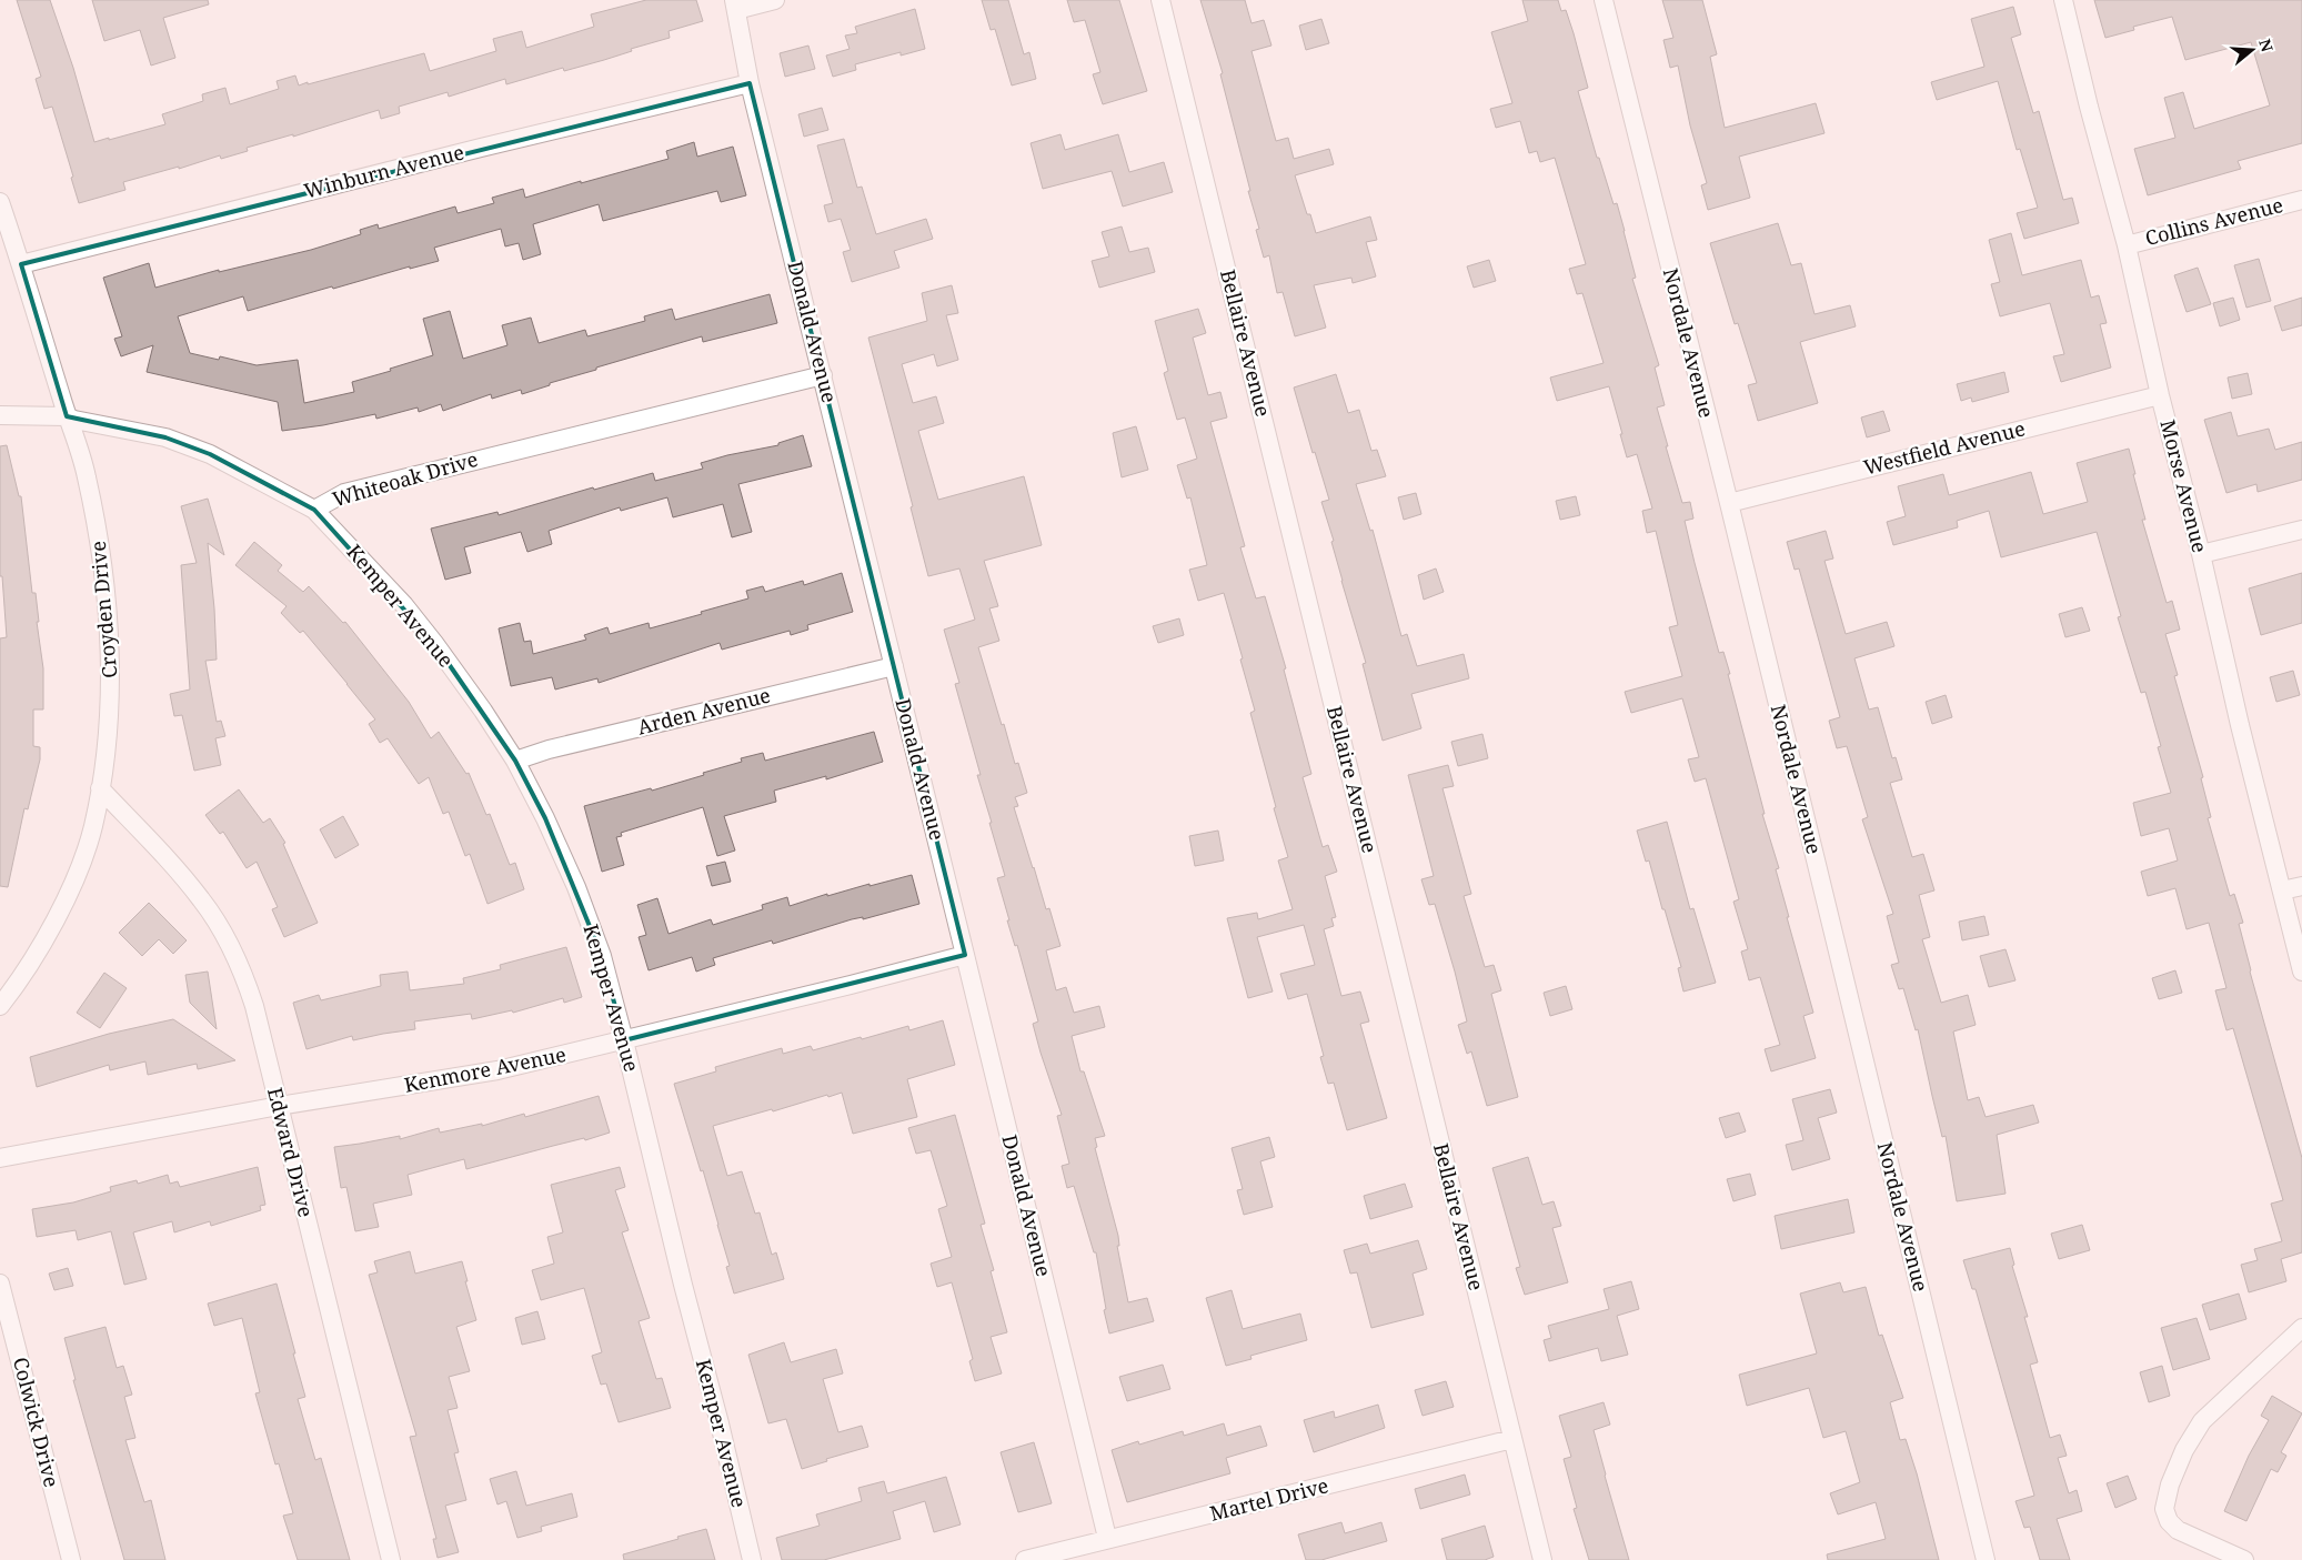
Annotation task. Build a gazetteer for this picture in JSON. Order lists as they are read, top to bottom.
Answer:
{
  "streets": {
    "street": [
      "Winburn Avenue",
      "Collins Avenue",
      "Donald Avenue",
      "Bellaire Avenue",
      "Nordale Avenue",
      "Westfield Avenue",
      "Whiteoak Drive",
      "Morse Avenue",
      "Kemper Avenue",
      "Croyden Drive",
      "Arden Avenue",
      "Kenmore Avenue",
      "Edward Drive",
      "Colwick Drive",
      "Martel Drive"
    ]
  },
  "crossings": [
    ["Winburn Avenue", "Donald Avenue"],
    ["Winburn Avenue", "Croyden Drive"],
    ["Collins Avenue", "Morse Avenue"],
    ["Donald Avenue", "Whiteoak Drive"],
    ["Donald Avenue", "Arden Avenue"],
    ["Donald Avenue", "Kenmore Avenue"],
    ["Donald Avenue", "Martel Drive"],
    ["Bellaire Avenue", "Martel Drive"],
    ["Nordale Avenue", "Westfield Avenue"],
    ["Westfield Avenue", "Morse Avenue"],
    ["Whiteoak Drive", "Kemper Avenue"],
    ["Whiteoak Drive", "Croyden Drive"],
    ["Kemper Avenue", "Arden Avenue"],
    ["Kemper Avenue", "Kenmore Avenue"],
    ["Croyden Drive", "Edward Drive"],
    ["Kenmore Avenue", "Edward Drive"]
  ],
  "north": "right"
}
